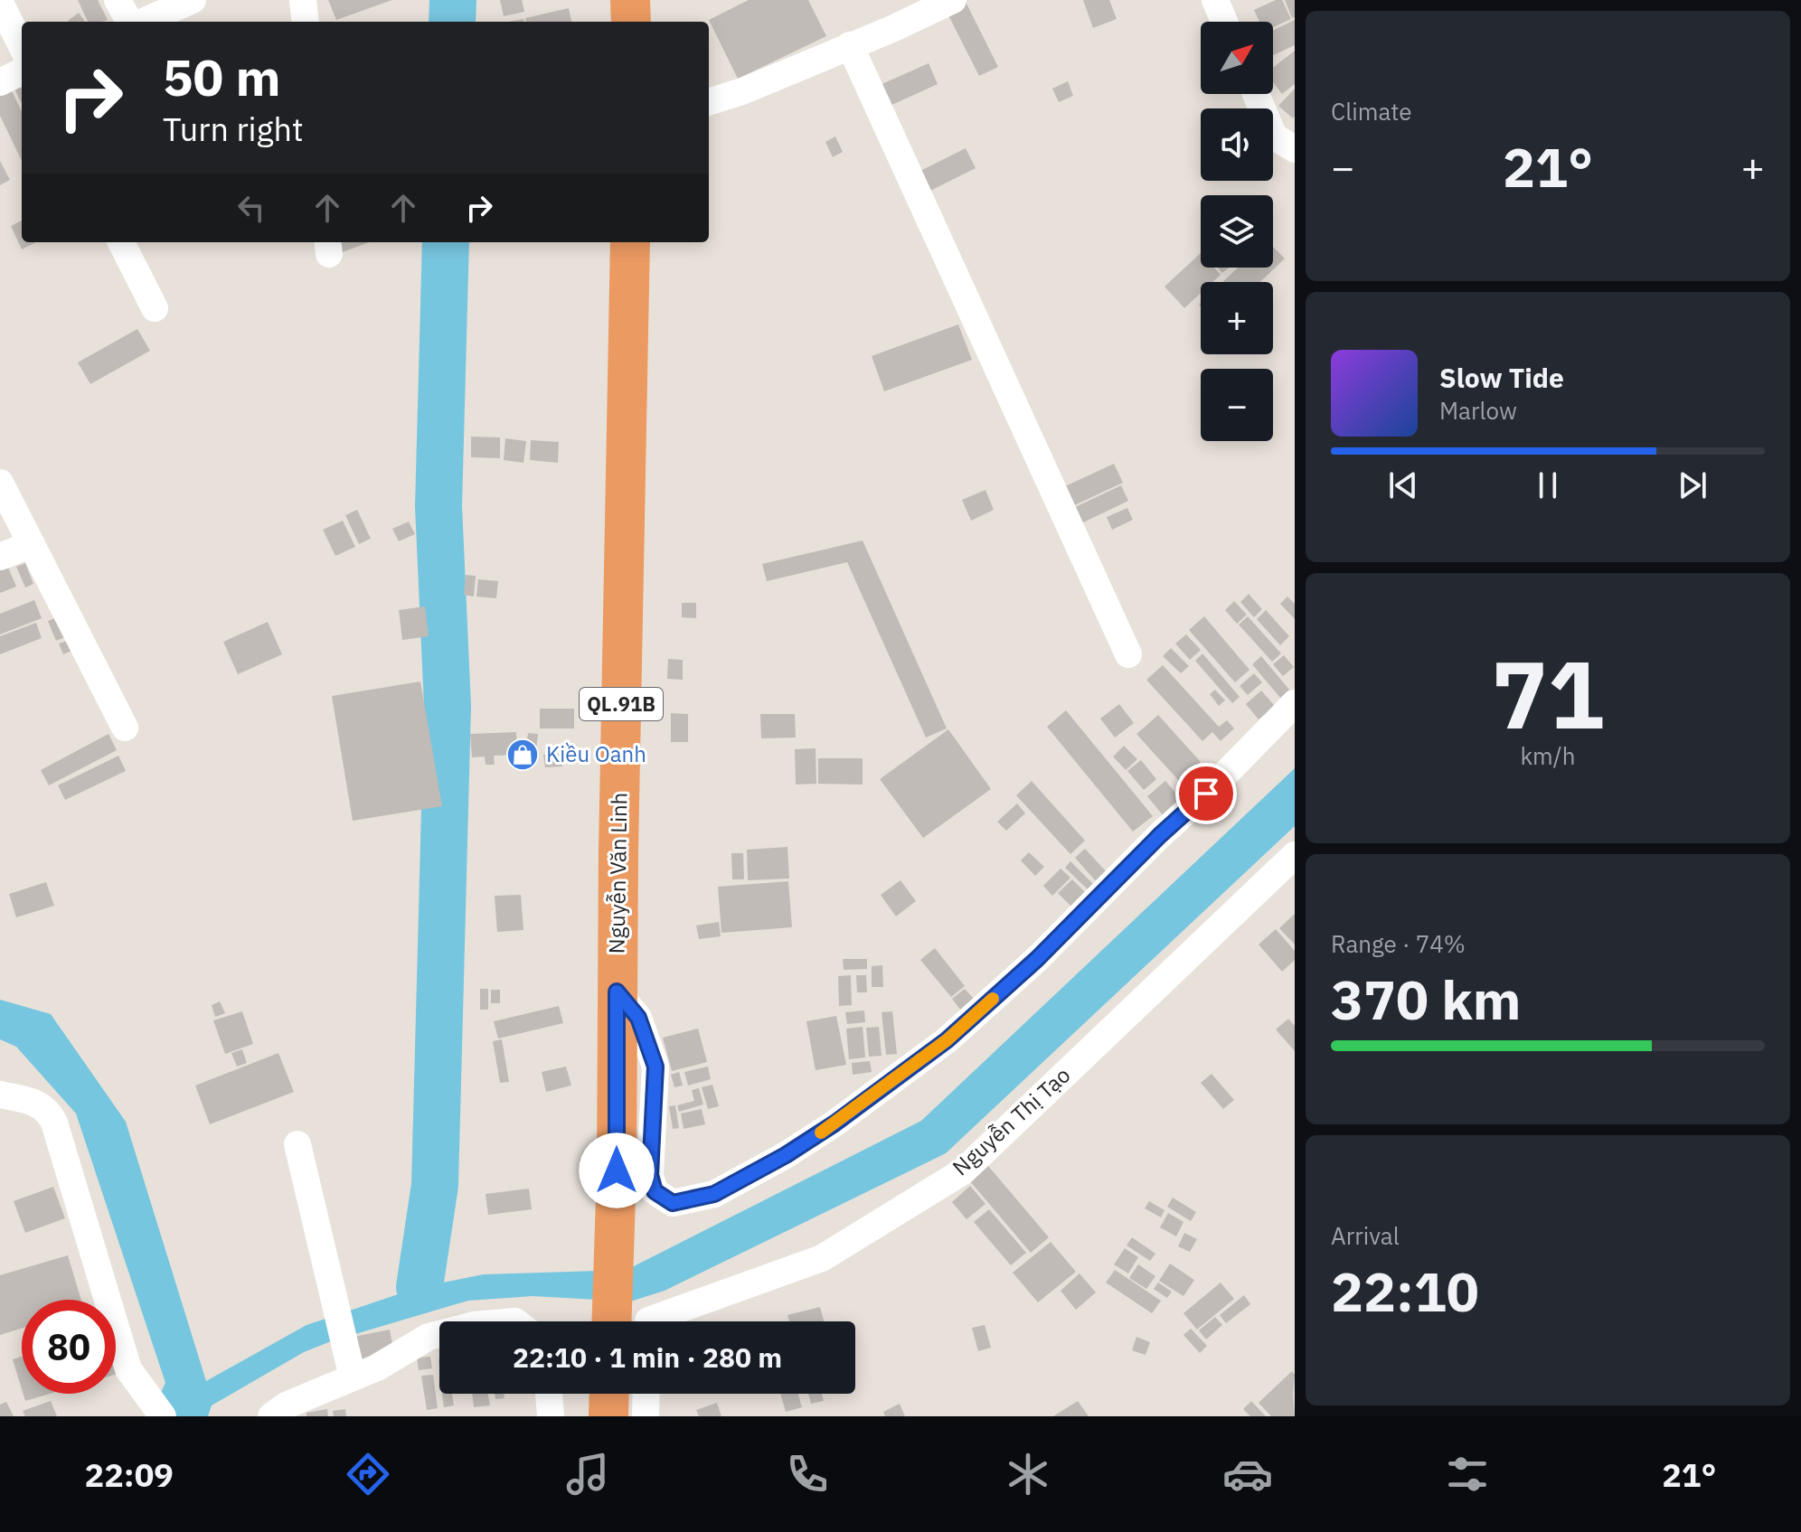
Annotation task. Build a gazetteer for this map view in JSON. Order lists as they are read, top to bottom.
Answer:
{
  "streets": {
    "highway": ["QL.91B", "Nguyễn Văn Linh"],
    "street": ["Nguyễn Thị Tạo"]
  },
  "places": {
    "shop": ["Kiều Oanh"]
  },
  "north": "top right",
  "page": {
    "tile": [
      "Climate",
      ["71", "km/h"],
      ["Range · 74%", "370 km"],
      ["Arrival", "22:10"]
    ],
    "map_buttons": ["+", "−"],
    "turn": ["50 m", "Turn right"],
    "heat": ["−", "21°", "+"],
    "song": ["Slow Tide", "Marlow"],
    "limit": "80",
    "trip": "22:10 · 1 min · 280 m",
    "tabs": ["22:09", "21°"]
  }
}
